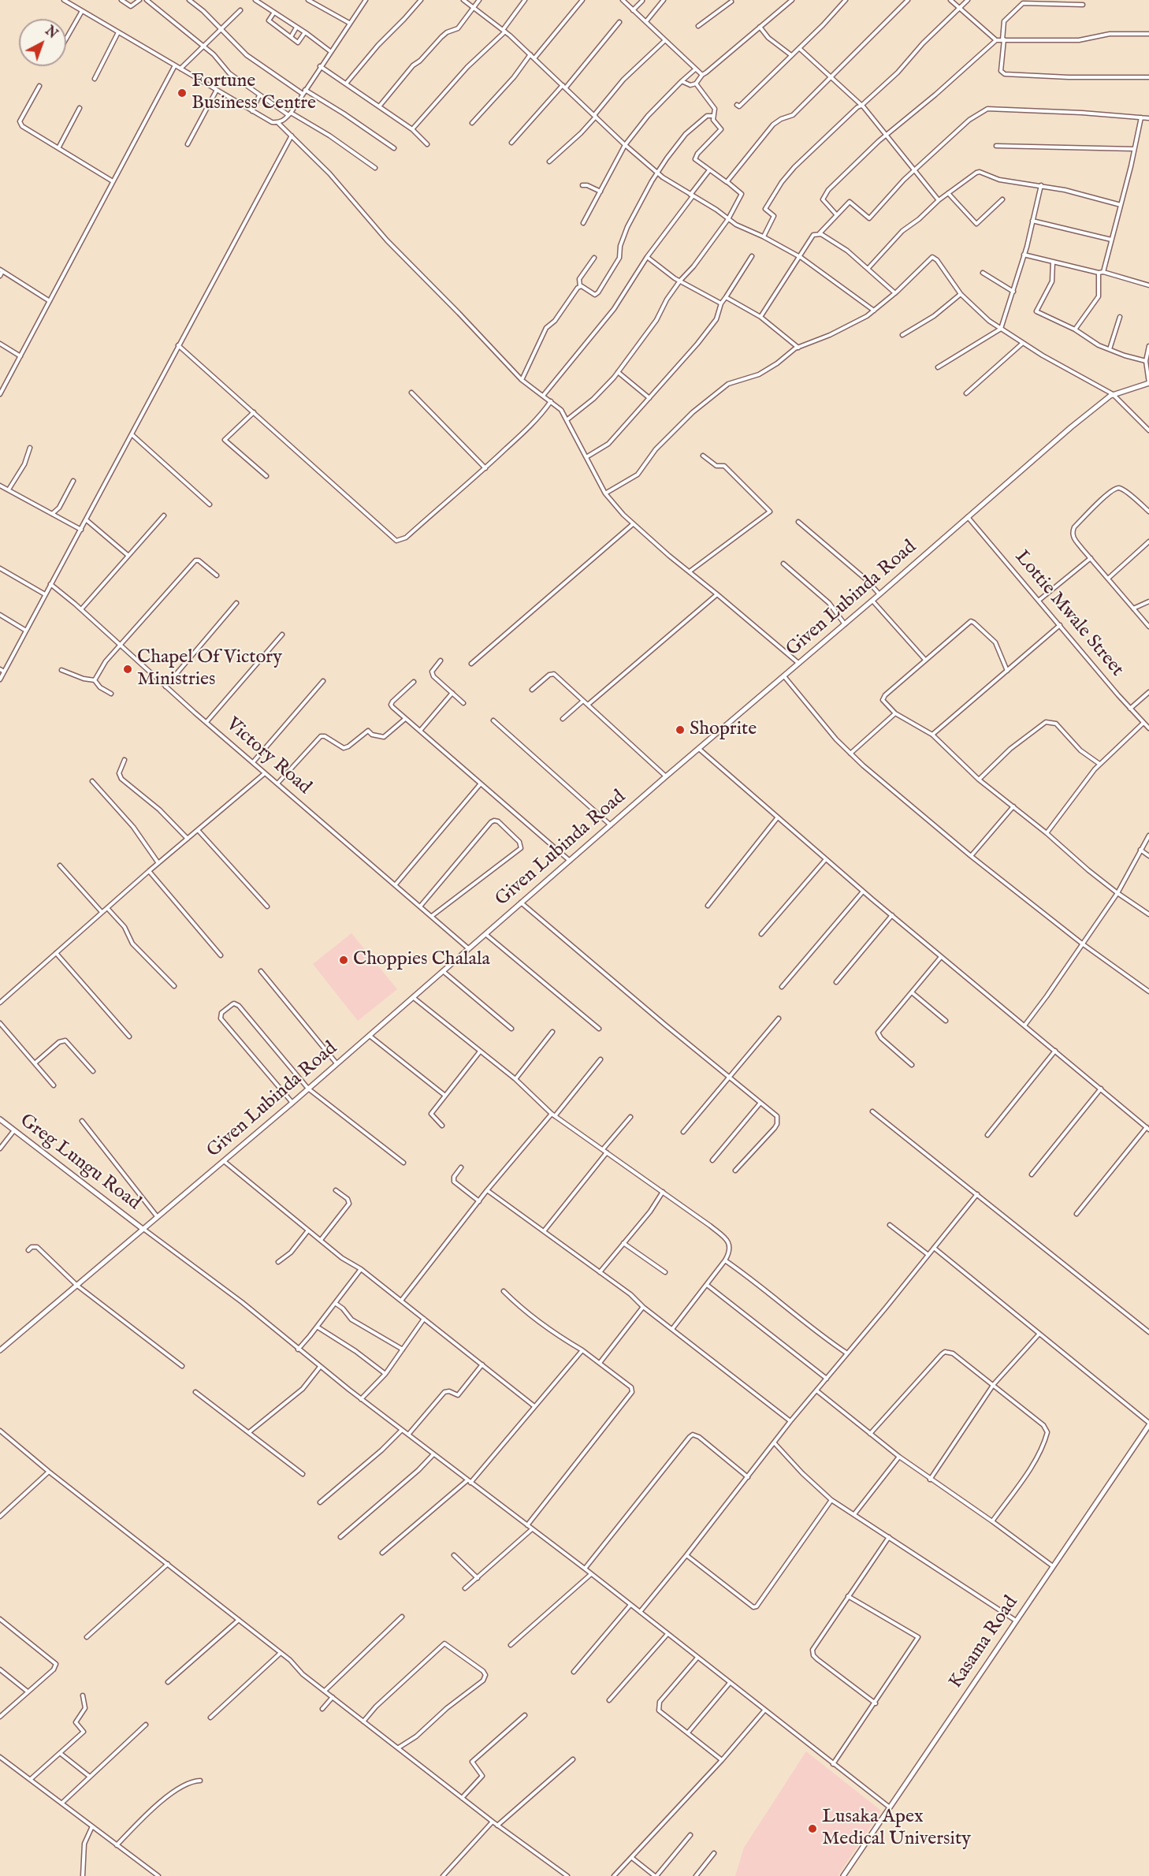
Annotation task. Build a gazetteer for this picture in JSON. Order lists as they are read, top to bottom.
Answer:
{
  "streets": {
    "street": [
      "Given Lubinda Road",
      "Lottie Mwale Street",
      "Victory Road",
      "Greg Lungu Road",
      "Kasama Road"
    ]
  },
  "crossings": [
    ["Given Lubinda Road", "Lottie Mwale Street"],
    ["Given Lubinda Road", "Victory Road"],
    ["Given Lubinda Road", "Greg Lungu Road"]
  ],
  "places": [
    "Fortune Business Centre",
    "Chapel Of Victory Ministries",
    "Shoprite",
    "Choppies Chalala",
    "Lusaka Apex Medical University"
  ],
  "north": "top right"
}
